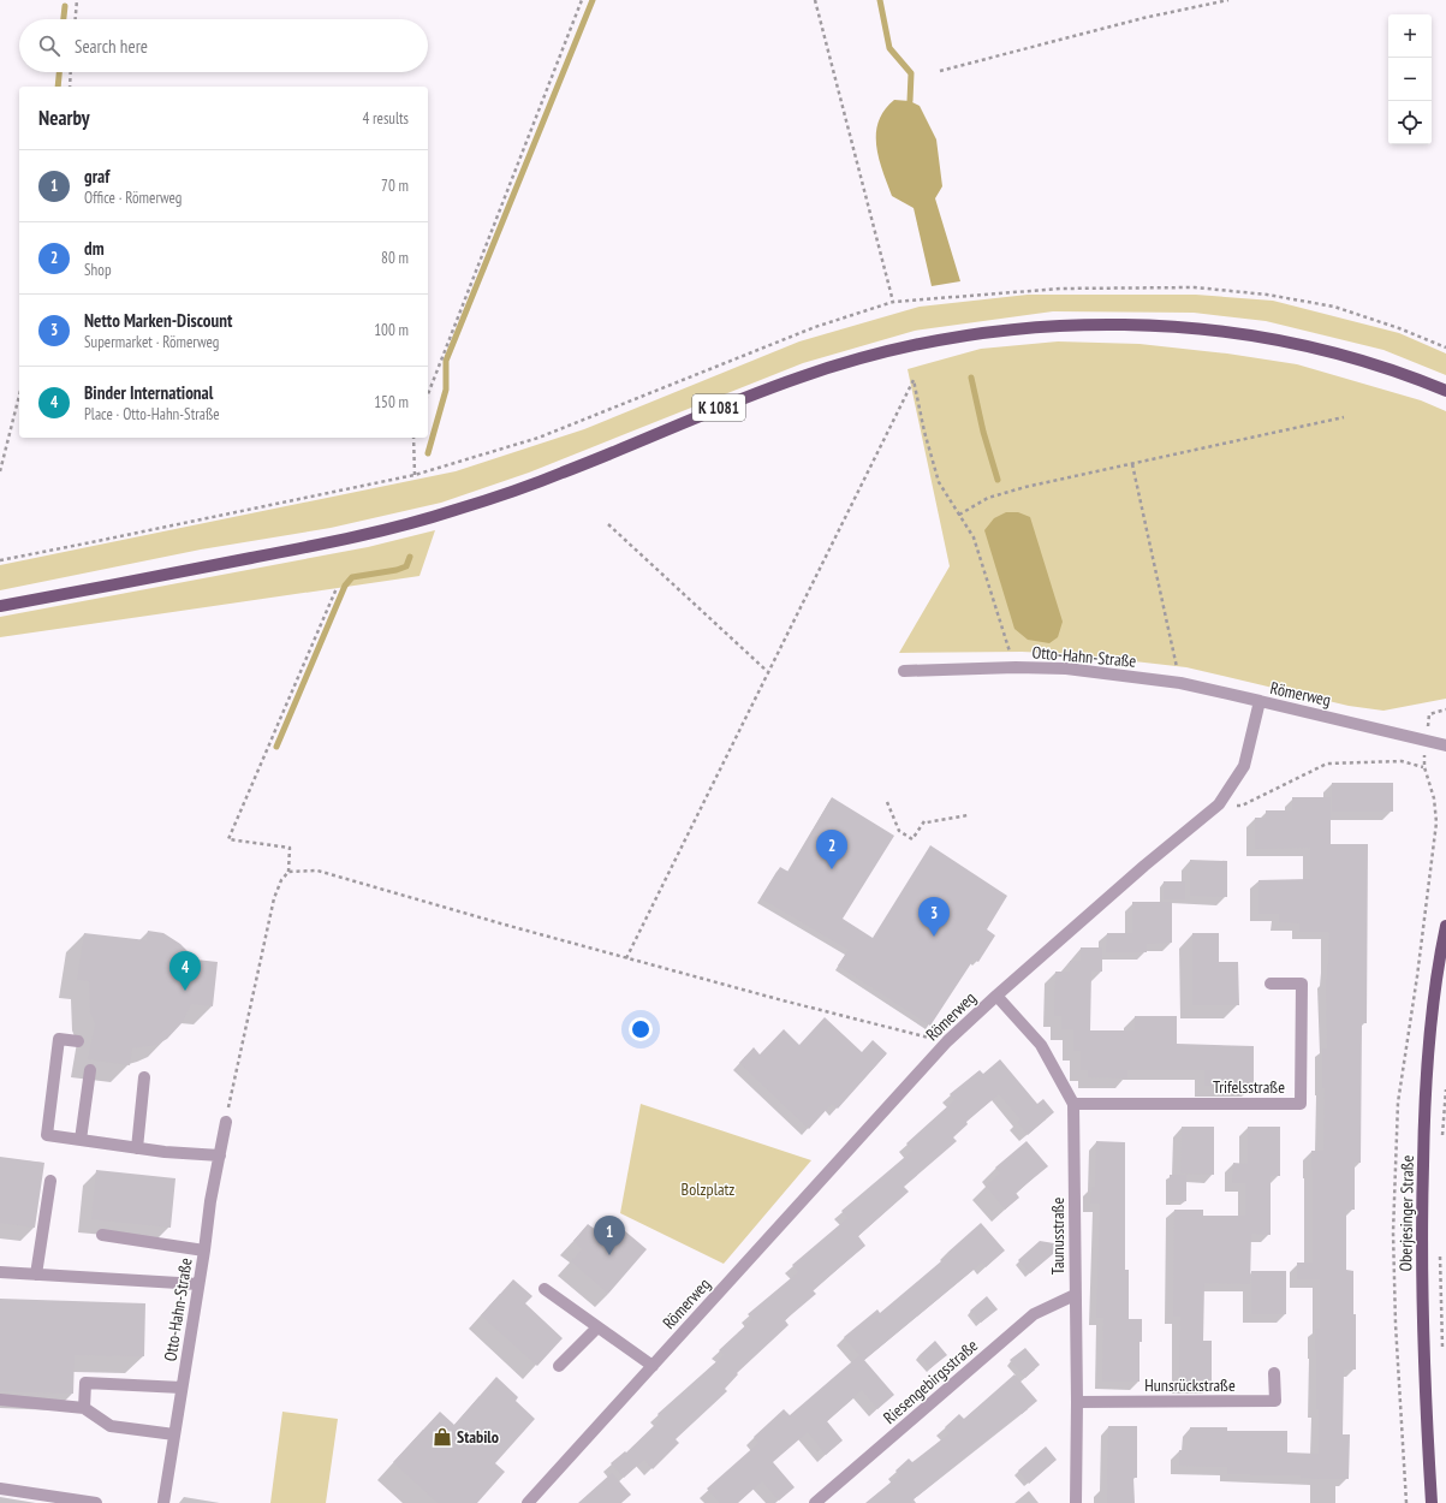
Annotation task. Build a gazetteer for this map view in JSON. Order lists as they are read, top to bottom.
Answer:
{
  "streets": {
    "main road": ["K 1081", "Oberjesinger Straße"],
    "street": [
      "Otto-Hahn-Straße",
      "Römerweg",
      "Trifelsstraße",
      "Taunusstraße",
      "Riesengebirgsstraße",
      "Hunsrückstraße"
    ]
  },
  "crossings": [
    ["Otto-Hahn-Straße", "Römerweg"],
    ["Römerweg", "Taunusstraße"],
    ["Trifelsstraße", "Taunusstraße"],
    ["Taunusstraße", "Riesengebirgsstraße"],
    ["Taunusstraße", "Hunsrückstraße"]
  ],
  "parks": ["Bolzplatz"],
  "places": {
    "shop": ["Stabilo"]
  },
  "page": {
    "map_buttons": ["+", "−"],
    "search": "Search here",
    "heading": ["Nearby", "4 results"],
    "list": [
      {
        "mark": "1",
        "name": "graf",
        "note": "Office · Römerweg",
        "value": "70 m"
      },
      {
        "mark": "2",
        "name": "dm",
        "note": "Shop",
        "value": "80 m"
      },
      {
        "mark": "3",
        "name": "Netto Marken-Discount",
        "note": "Supermarket · Römerweg",
        "value": "100 m"
      },
      {
        "mark": "4",
        "name": "Binder International",
        "note": "Place · Otto-Hahn-Straße",
        "value": "150 m"
      }
    ],
    "pins": [
      "2",
      "3",
      "4",
      "1"
    ]
  }
}
